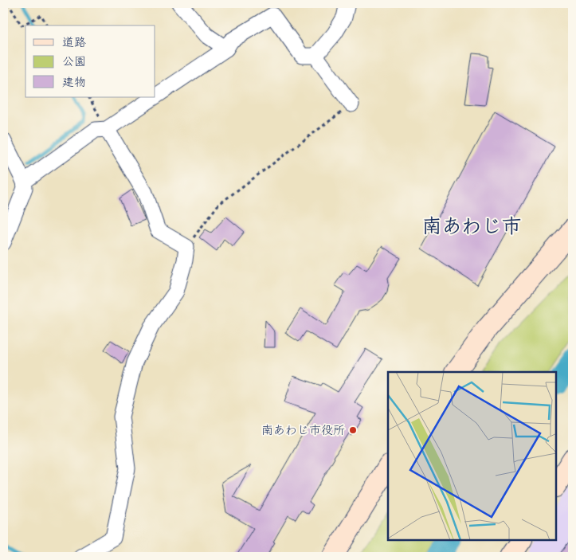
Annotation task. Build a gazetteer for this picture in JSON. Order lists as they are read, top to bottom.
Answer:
{
  "districts": ["南あわじ市"],
  "places": ["南あわじ市役所"],
  "legend": ["道路", "公園", "建物"]
}
